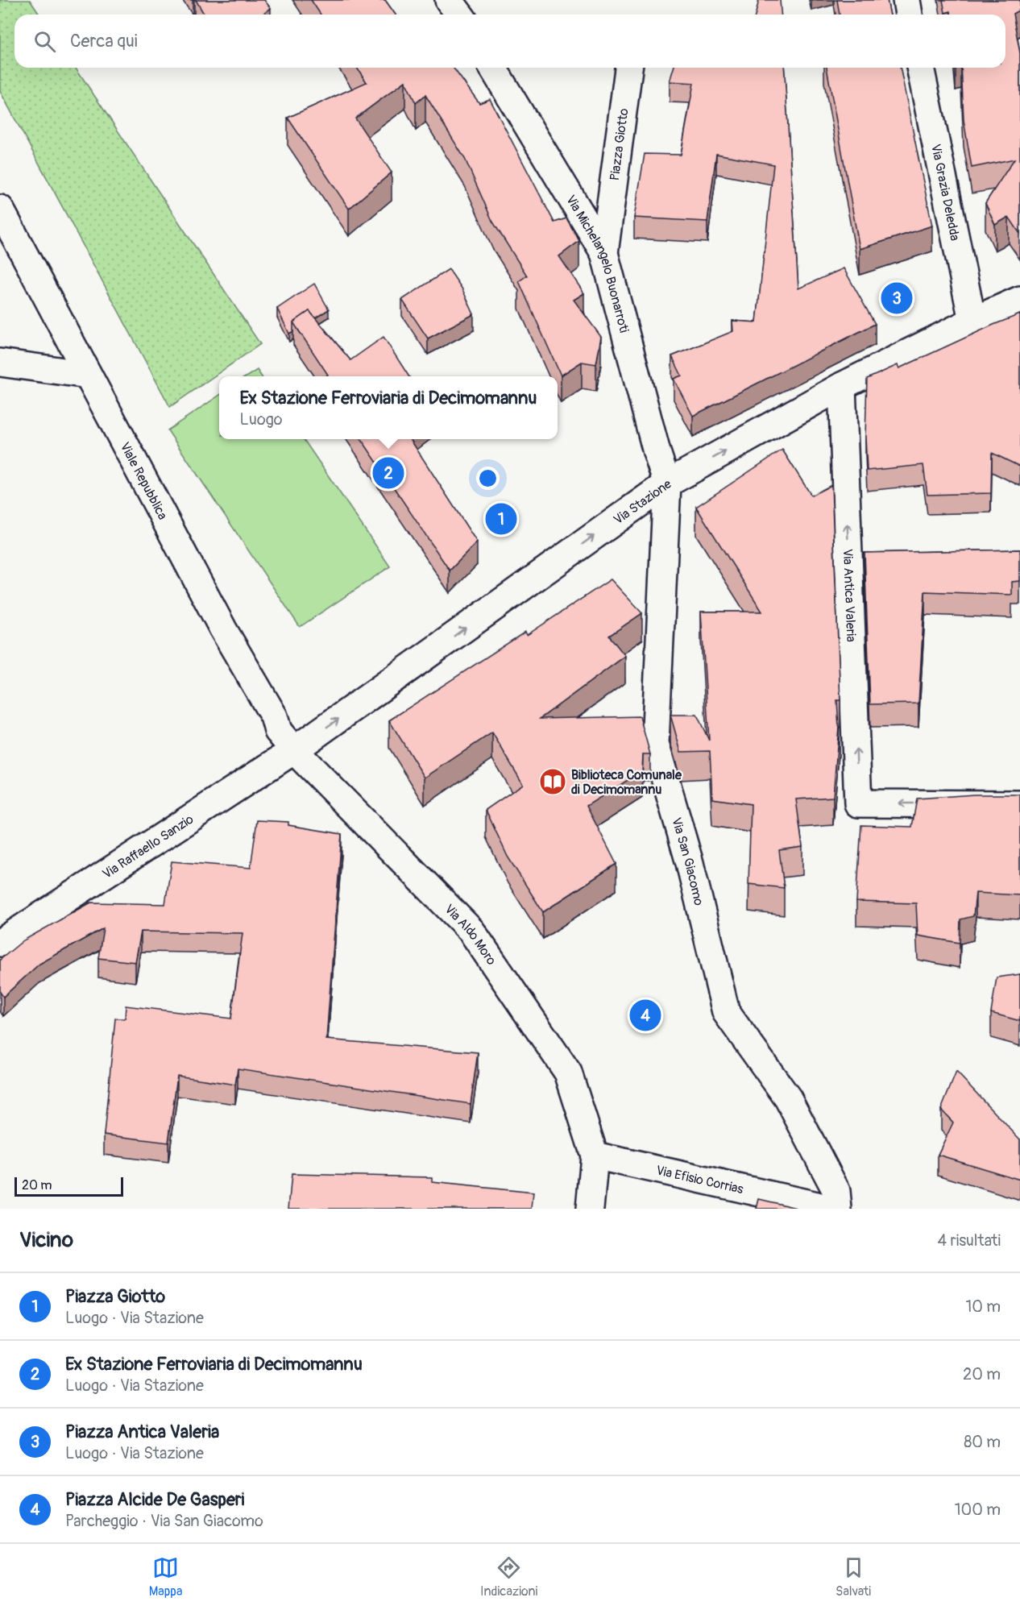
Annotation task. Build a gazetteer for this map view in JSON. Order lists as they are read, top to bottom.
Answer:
{
  "streets": {
    "street": [
      "Piazza Giotto",
      "Via Grazia Deledda",
      "Via Michelangelo Buonarroti",
      "Viale Repubblica",
      "Via Stazione",
      "Via Antica Valeria",
      "Via Raffaello Sanzio",
      "Via San Giacomo",
      "Via Aldo Moro",
      "Via Efisio Corrias"
    ]
  },
  "crossings": [
    ["Piazza Giotto", "Via Michelangelo Buonarroti"],
    ["Via Grazia Deledda", "Via Stazione"],
    ["Via Michelangelo Buonarroti", "Via Stazione"],
    ["Via Michelangelo Buonarroti", "Via San Giacomo"],
    ["Viale Repubblica", "Via Stazione"],
    ["Viale Repubblica", "Via Raffaello Sanzio"],
    ["Viale Repubblica", "Via Aldo Moro"],
    ["Via Stazione", "Via Antica Valeria"],
    ["Via Stazione", "Via Raffaello Sanzio"],
    ["Via Stazione", "Via San Giacomo"],
    ["Via Stazione", "Via Aldo Moro"],
    ["Via Raffaello Sanzio", "Via Aldo Moro"],
    ["Via Aldo Moro", "Via Efisio Corrias"]
  ],
  "one_way": ["Via Stazione"],
  "places": {
    "library": ["Biblioteca Comunale di Decimomannu"]
  },
  "scale_bar": "20 m",
  "page": {
    "search": "Cerca qui",
    "pins": [
      "3",
      "2",
      "1",
      "4"
    ],
    "popup": ["Ex Stazione Ferroviaria di Decimomannu", "Luogo"],
    "scale": "20 m",
    "heading": ["Vicino", "4 risultati"],
    "list": [
      {
        "mark": "1",
        "name": "Piazza Giotto",
        "note": "Luogo · Via Stazione",
        "value": "10 m"
      },
      {
        "mark": "2",
        "name": "Ex Stazione Ferroviaria di Decimomannu",
        "note": "Luogo · Via Stazione",
        "value": "20 m"
      },
      {
        "mark": "3",
        "name": "Piazza Antica Valeria",
        "note": "Luogo · Via Stazione",
        "value": "80 m"
      },
      {
        "mark": "4",
        "name": "Piazza Alcide De Gasperi",
        "note": "Parcheggio · Via San Giacomo",
        "value": "100 m"
      }
    ],
    "nav": ["Mappa", "Indicazioni", "Salvati"]
  }
}
